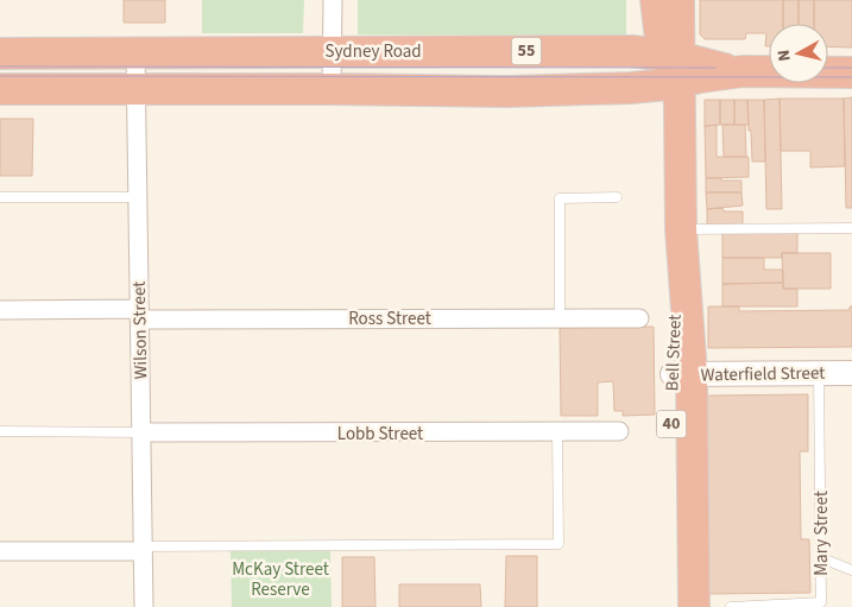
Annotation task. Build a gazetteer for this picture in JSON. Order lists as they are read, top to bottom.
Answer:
{
  "streets": {
    "highway": [
      "Sydney Road",
      "55",
      "Bell Street",
      "40"
    ],
    "street": [
      "Ross Street",
      "Wilson Street",
      "Waterfield Street",
      "Lobb Street"
    ],
    "lane": ["Mary Street"]
  },
  "crossings": [
    ["Sydney Road", "Wilson Street"],
    ["Sydney Road", "Bell Street"],
    ["Ross Street", "Wilson Street"],
    ["Wilson Street", "Lobb Street"],
    ["Bell Street", "Waterfield Street"],
    ["Waterfield Street", "Mary Street"]
  ],
  "parks": ["McKay Street Reserve"],
  "north": "left"
}
